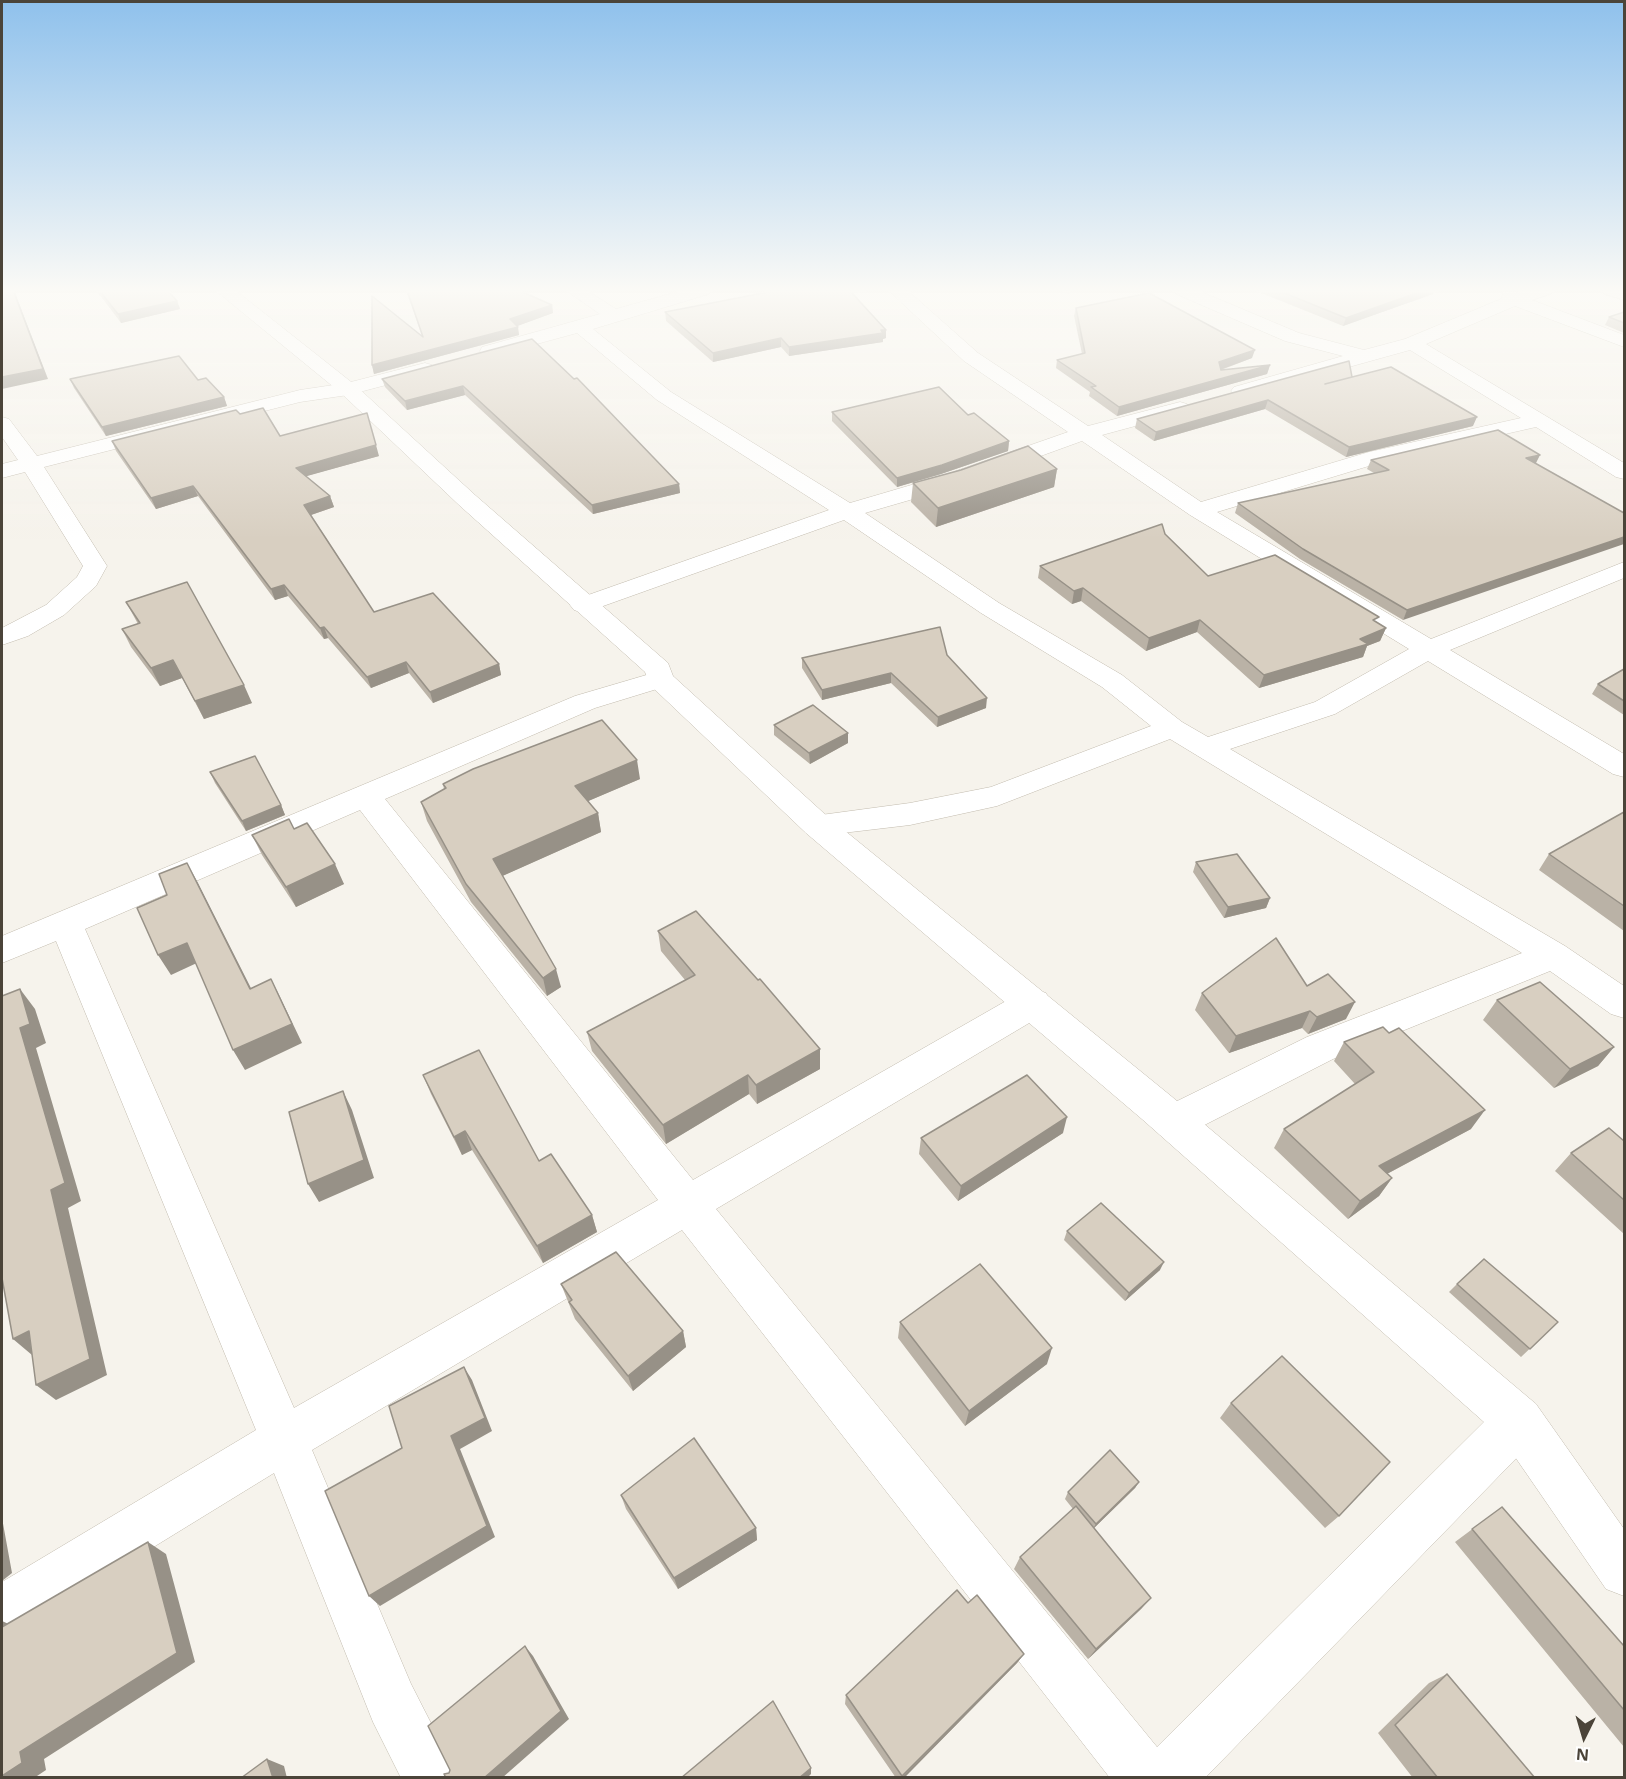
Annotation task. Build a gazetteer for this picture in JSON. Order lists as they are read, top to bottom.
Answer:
{
  "north": "bottom"
}
